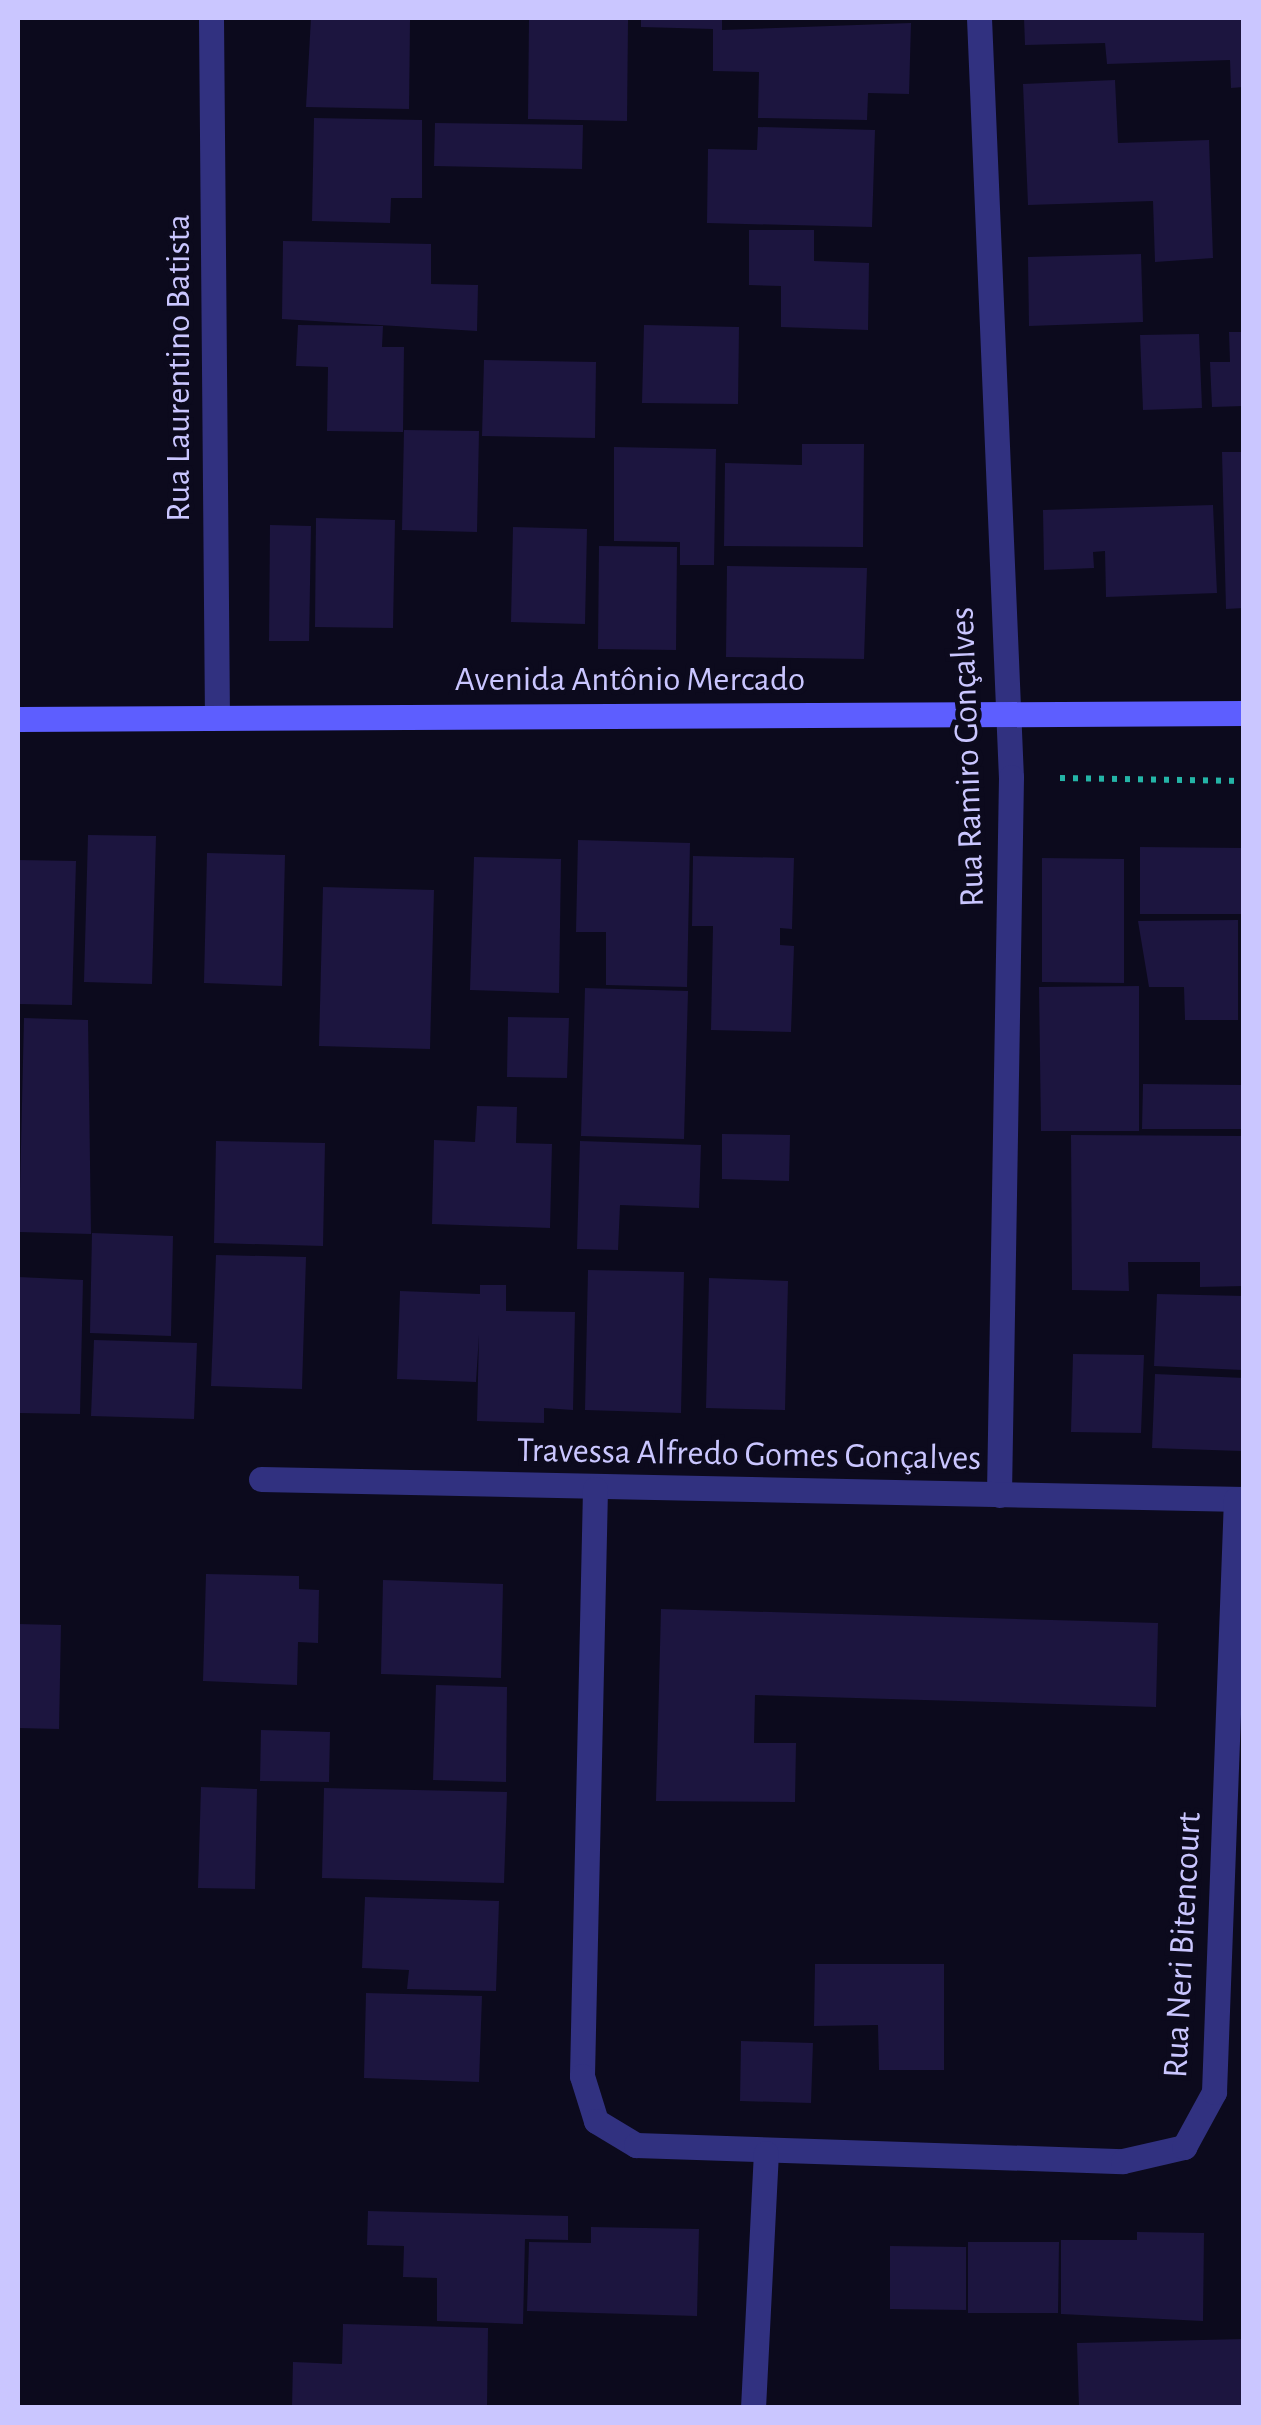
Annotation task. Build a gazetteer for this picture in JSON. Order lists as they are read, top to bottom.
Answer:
{
  "streets": {
    "street": [
      "Rua Laurentino Batista",
      "Avenida Antônio Mercado",
      "Rua Ramiro Gonçalves",
      "Travessa Alfredo Gomes Gonçalves",
      "Rua Neri Bitencourt"
    ]
  },
  "crossings": [
    ["Rua Laurentino Batista", "Avenida Antônio Mercado"],
    ["Avenida Antônio Mercado", "Rua Ramiro Gonçalves"],
    ["Rua Ramiro Gonçalves", "Travessa Alfredo Gomes Gonçalves"],
    ["Travessa Alfredo Gomes Gonçalves", "Rua Neri Bitencourt"]
  ]
}
